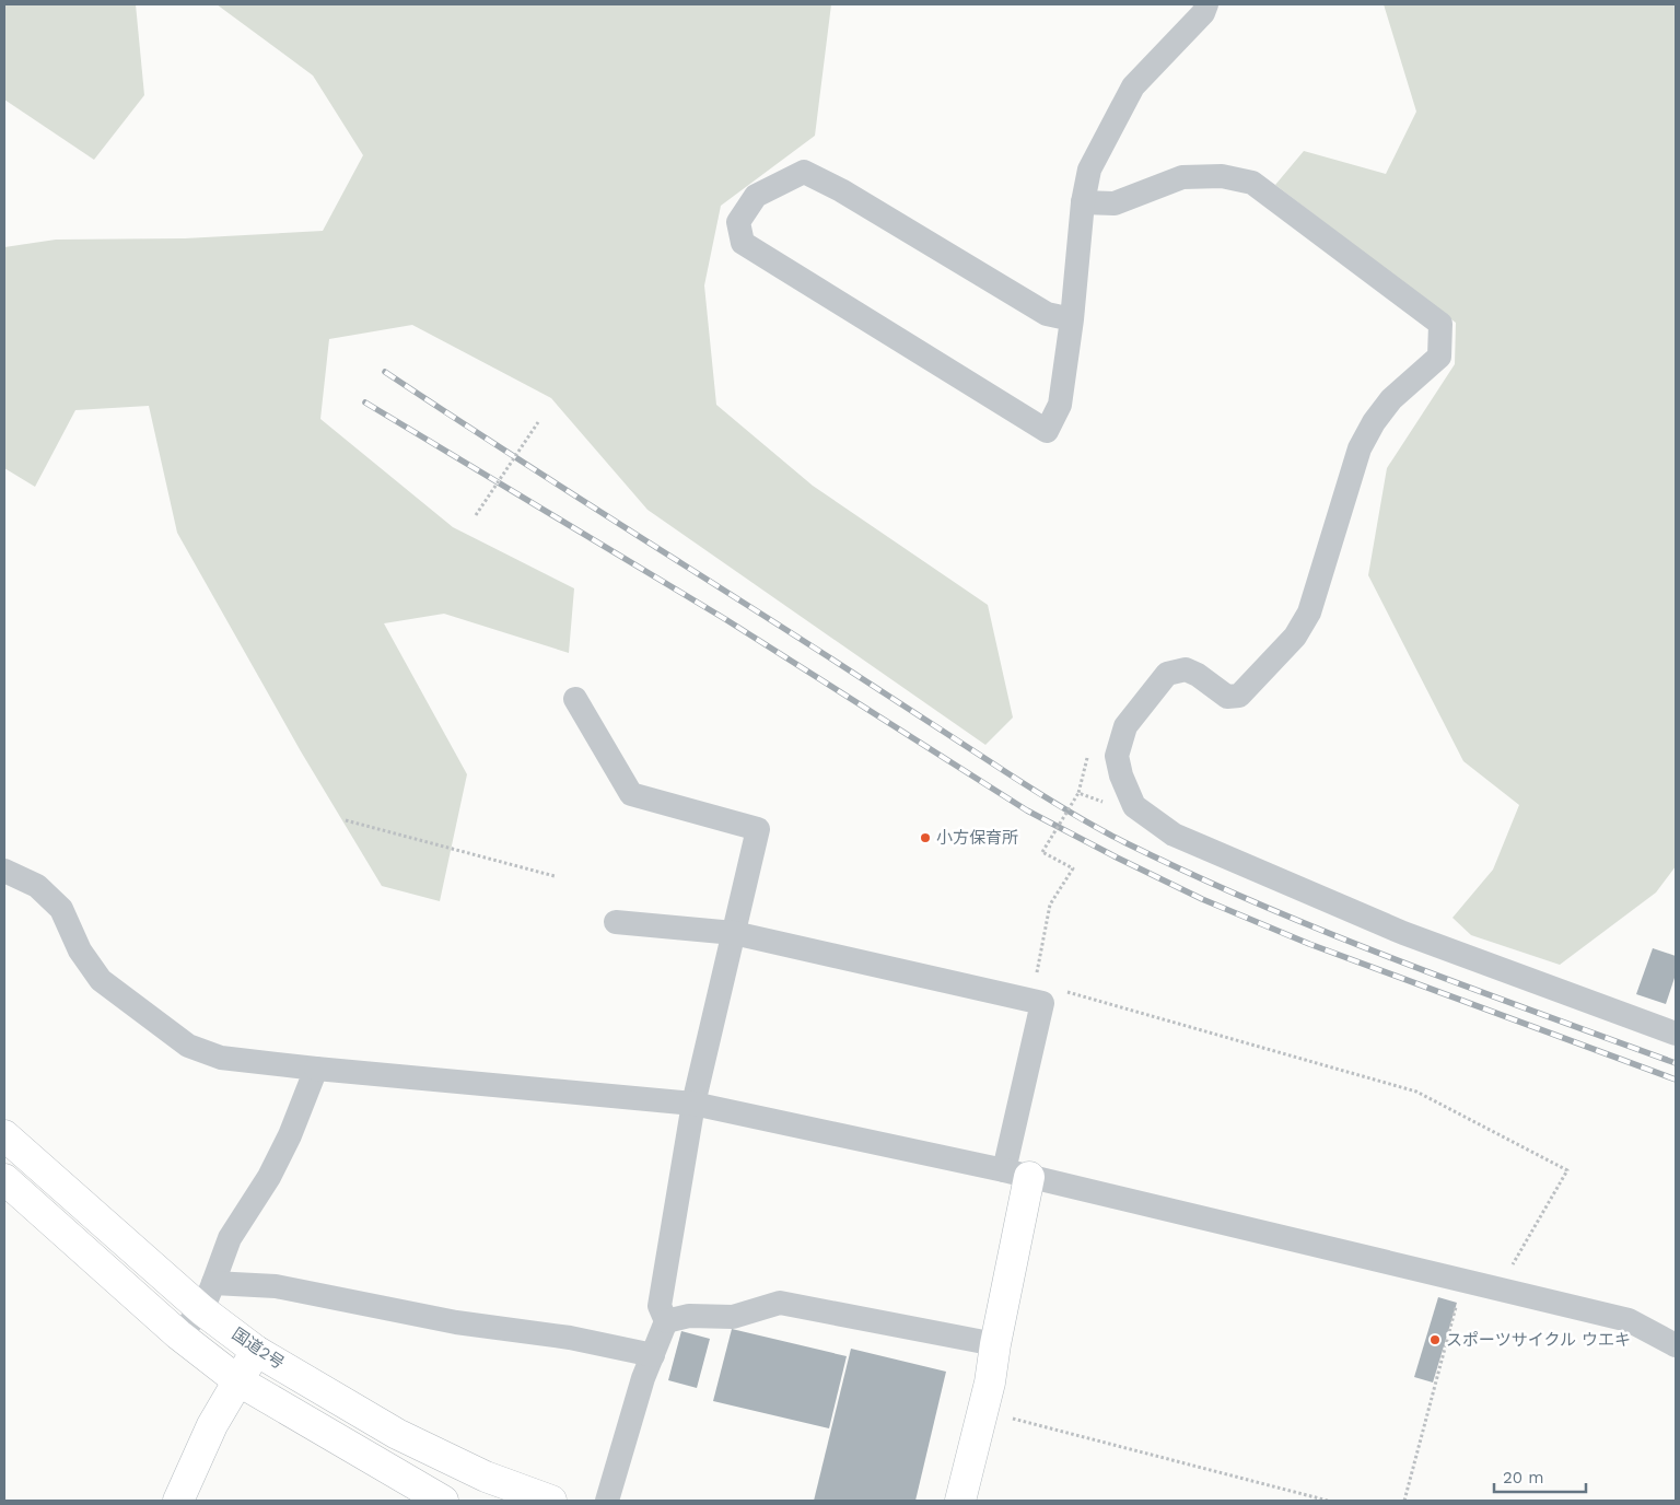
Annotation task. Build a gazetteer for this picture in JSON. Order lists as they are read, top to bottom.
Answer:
{
  "streets": {
    "main road": ["国道2号"]
  },
  "places": ["小方保育所", "スポーツサイクル ウエキ"],
  "scale_bar": "20 m"
}
